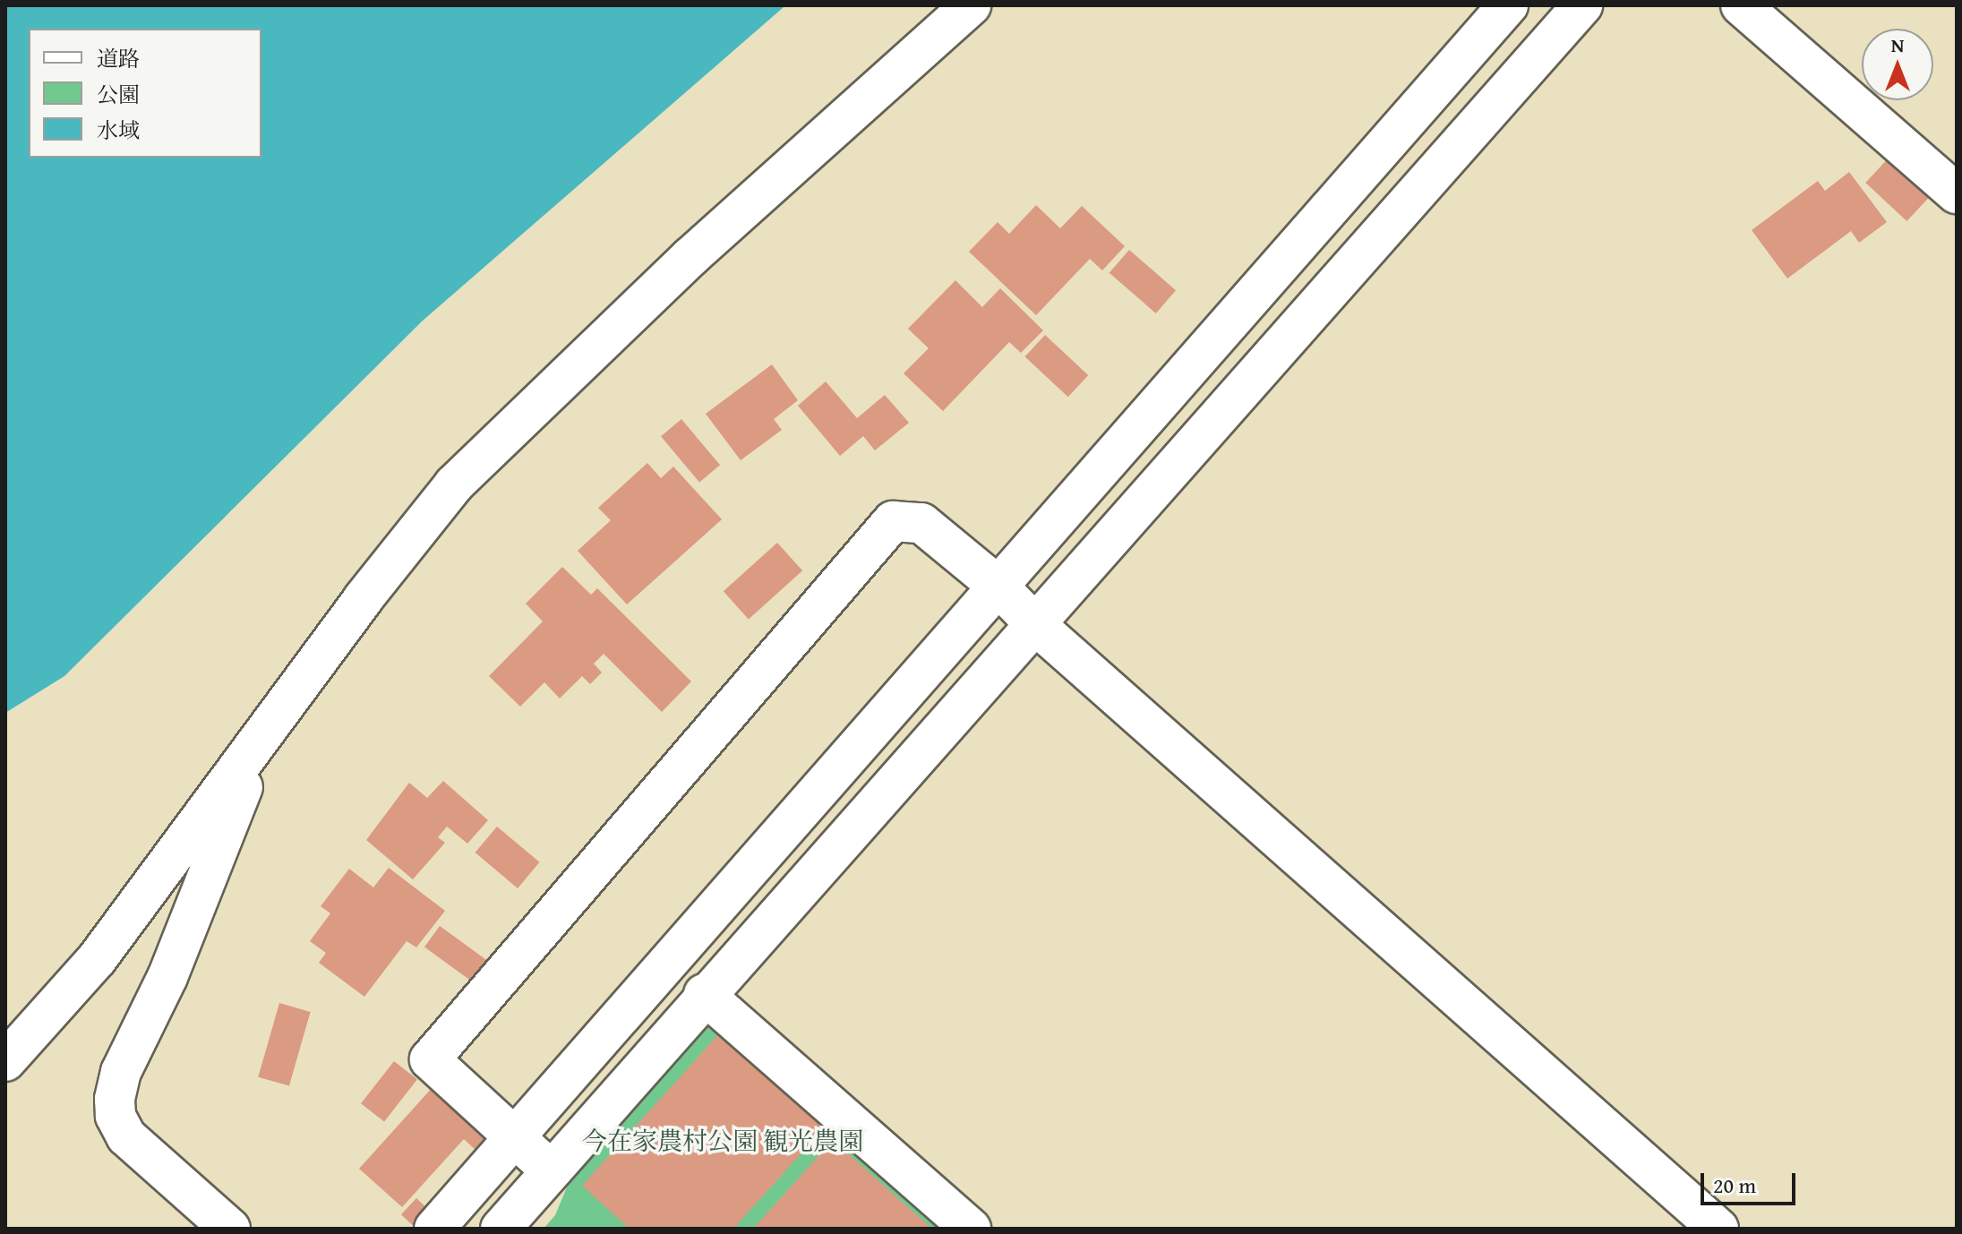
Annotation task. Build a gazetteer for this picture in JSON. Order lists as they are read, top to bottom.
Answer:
{
  "parks": ["今在家農村公園 観光農園"],
  "legend": ["道路", "公園", "水域"],
  "scale_bar": "20 m",
  "north": "top"
}
